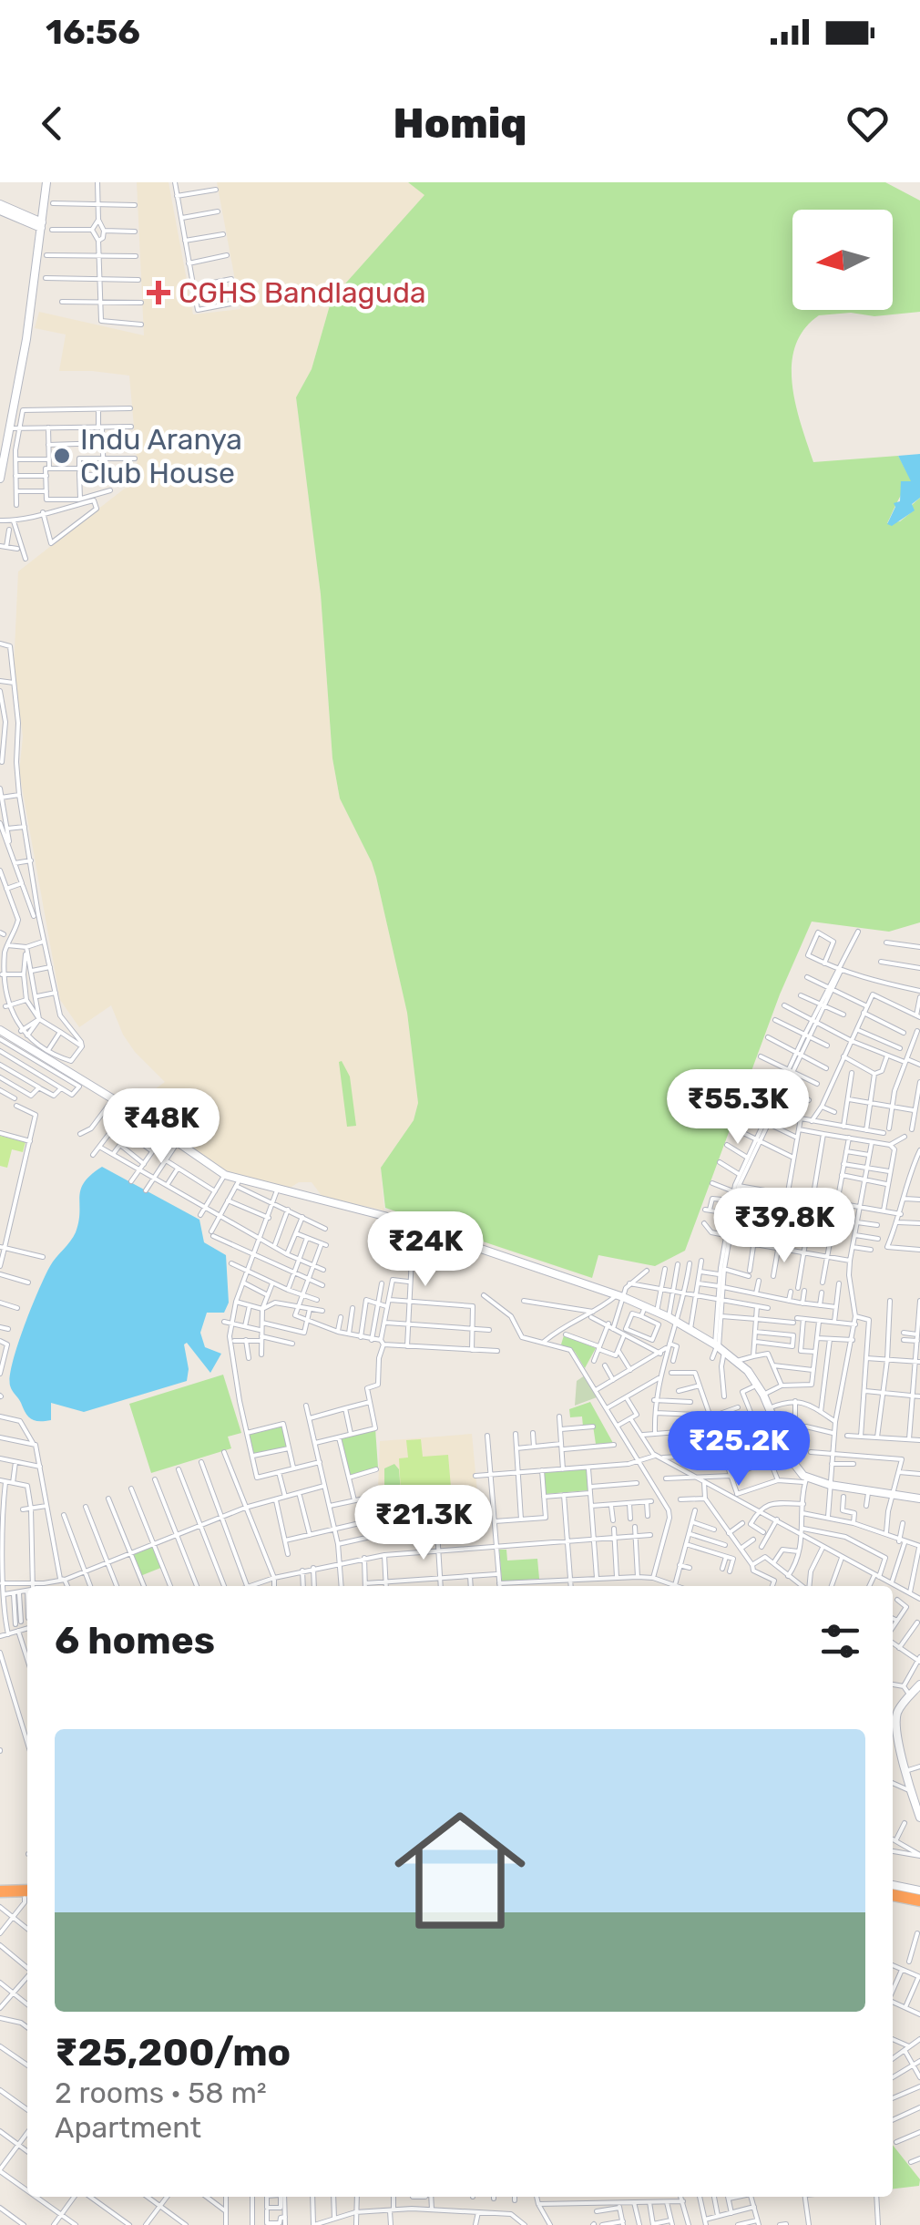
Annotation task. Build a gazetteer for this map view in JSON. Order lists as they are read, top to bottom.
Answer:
{
  "places": {
    "health": ["CGHS Bandlaguda"],
    "other": ["Indu Aranya Club House"]
  },
  "north": "left",
  "page": {
    "status": "16:56",
    "header": "Homiq",
    "price": [
      "₹55.3K",
      "₹48K",
      "₹39.8K",
      "₹24K",
      "₹25.2K",
      "₹21.3K"
    ],
    "heading": "6 homes",
    "list": [
      {
        "name": "₹25,200/mo",
        "note": "2 rooms · 58 m² · Apartment"
      }
    ]
  }
}
